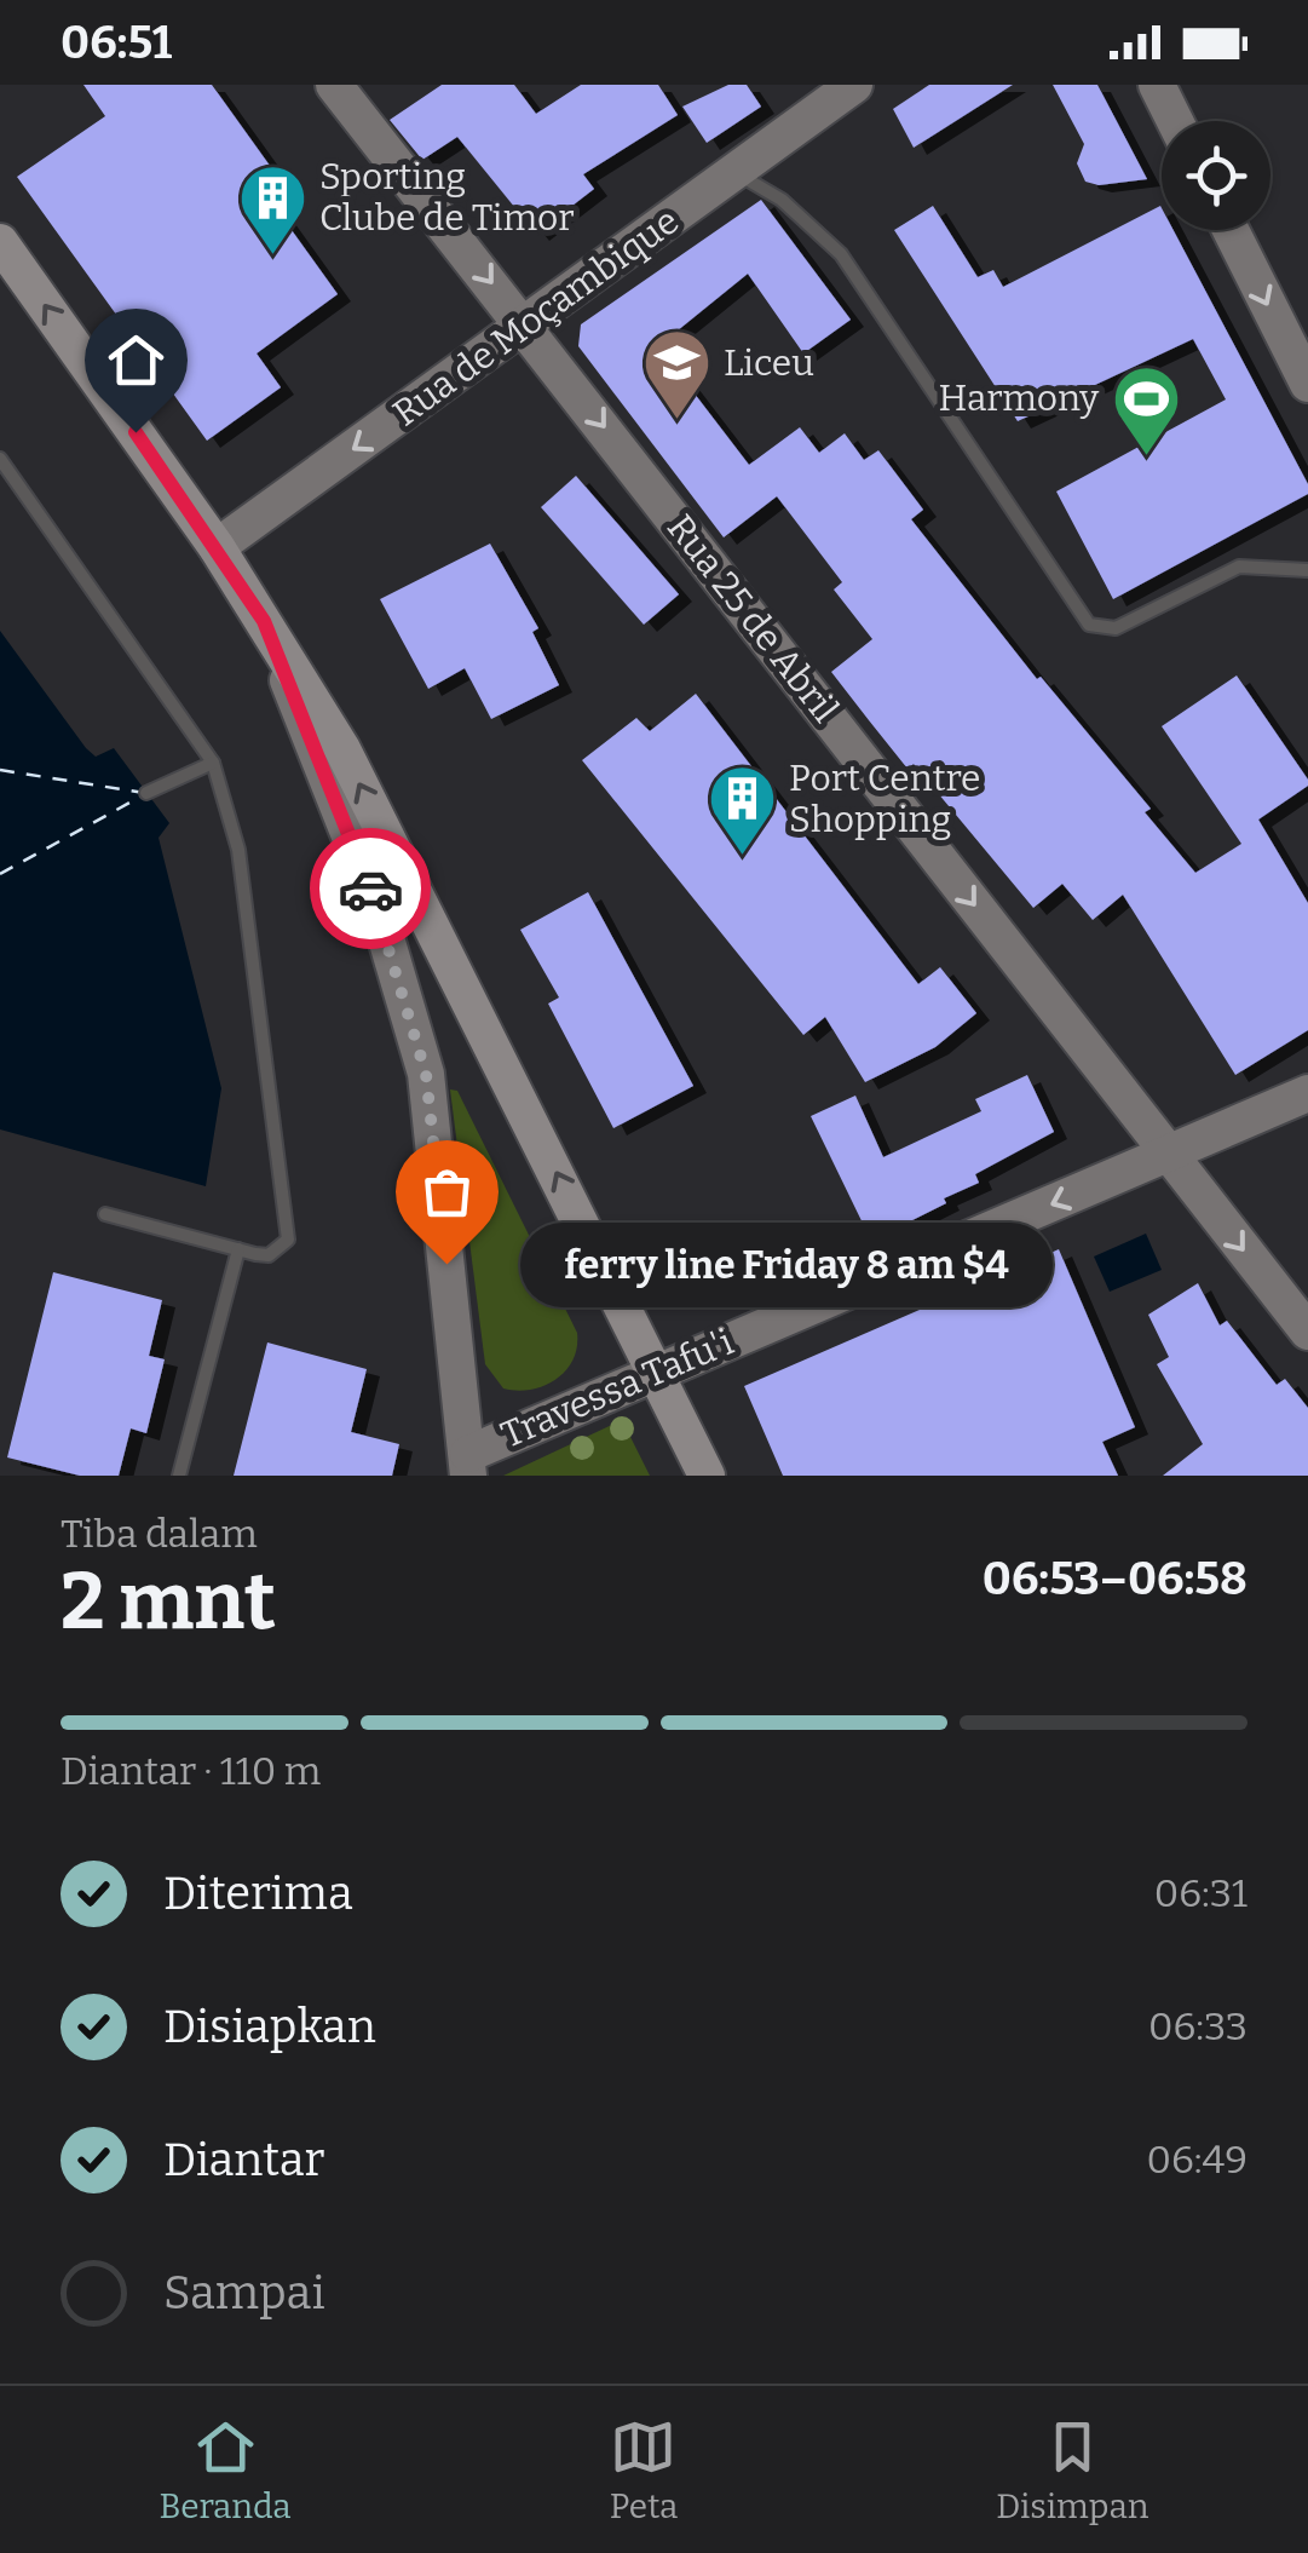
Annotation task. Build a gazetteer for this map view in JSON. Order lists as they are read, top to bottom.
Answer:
{
  "streets": {
    "street": ["Rua de Moçambique", "Rua 25 de Abril", "Travessa Tafu'i"]
  },
  "crossings": [
    ["Rua de Moçambique", "Rua 25 de Abril"],
    ["Rua 25 de Abril", "Travessa Tafu'i"]
  ],
  "one_way": ["Rua de Moçambique", "Rua 25 de Abril", "Travessa Tafu'i"],
  "places": {
    "building": ["Sporting Clube de Timor", "Port Centre Shopping"],
    "school or university": ["Liceu"],
    "sports": ["Harmony"],
    "other": ["ferry line Friday 8 am $4"]
  },
  "page": {
    "status": "06:51",
    "bubble": "ferry line Friday 8 am $4",
    "heading": ["2 mnt", "Tiba dalam", "06:53–06:58"],
    "bar": "Diantar · 110 m",
    "list": [
      ["Diterima", "06:31"],
      ["Disiapkan", "06:33"],
      ["Diantar", "06:49"],
      "Sampai"
    ],
    "tabs": ["Beranda", "Peta", "Disimpan"]
  }
}
